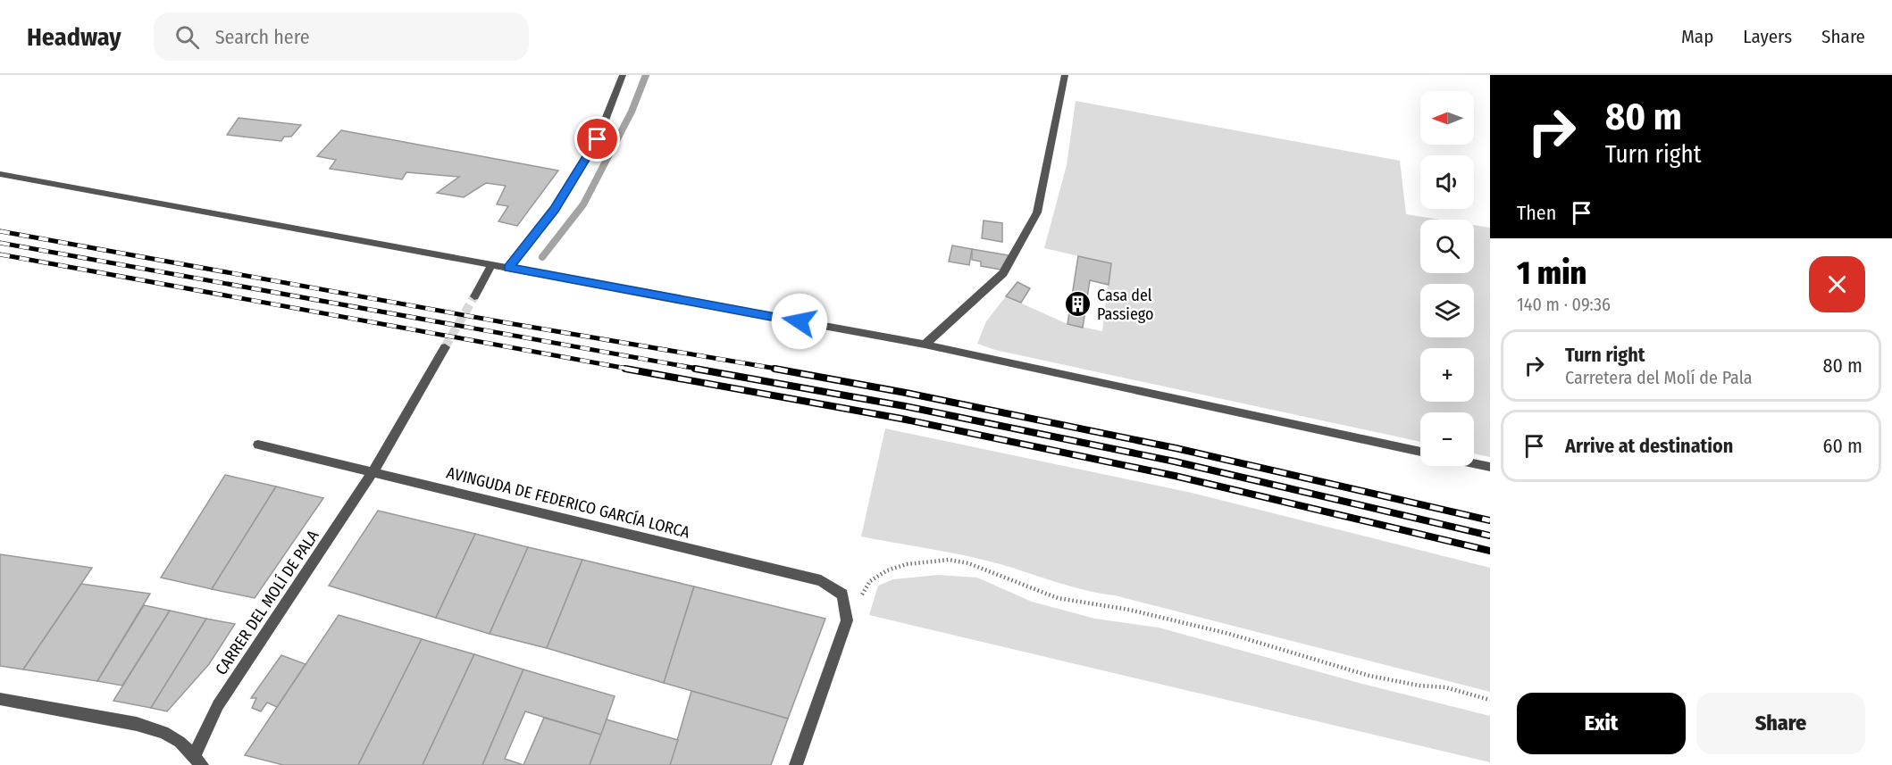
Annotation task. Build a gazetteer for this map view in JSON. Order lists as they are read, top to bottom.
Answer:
{
  "streets": {
    "street": ["AVINGUDA DE FEDERICO GARCÍA LORCA", "CARRER DEL MOLÍ DE PALA"]
  },
  "crossings": [
    ["AVINGUDA DE FEDERICO GARCÍA LORCA", "CARRER DEL MOLÍ DE PALA"]
  ],
  "places": {
    "building": ["Casa del Passiego"]
  },
  "north": "left",
  "page": {
    "header": "Headway",
    "search": "Search here",
    "nav": ["Map", "Layers", "Share"],
    "turn": ["80 m", "Turn right"],
    "map_buttons": ["+", "−"],
    "then": "Then",
    "heading": ["1 min", "140 m · 09:36"],
    "list": [
      {
        "name": "Turn right",
        "note": "Carretera del Molí de Pala",
        "value": "80 m"
      },
      {
        "name": "Arrive at destination",
        "value": "60 m"
      }
    ],
    "buttons": ["Exit", "Share"]
  }
}
